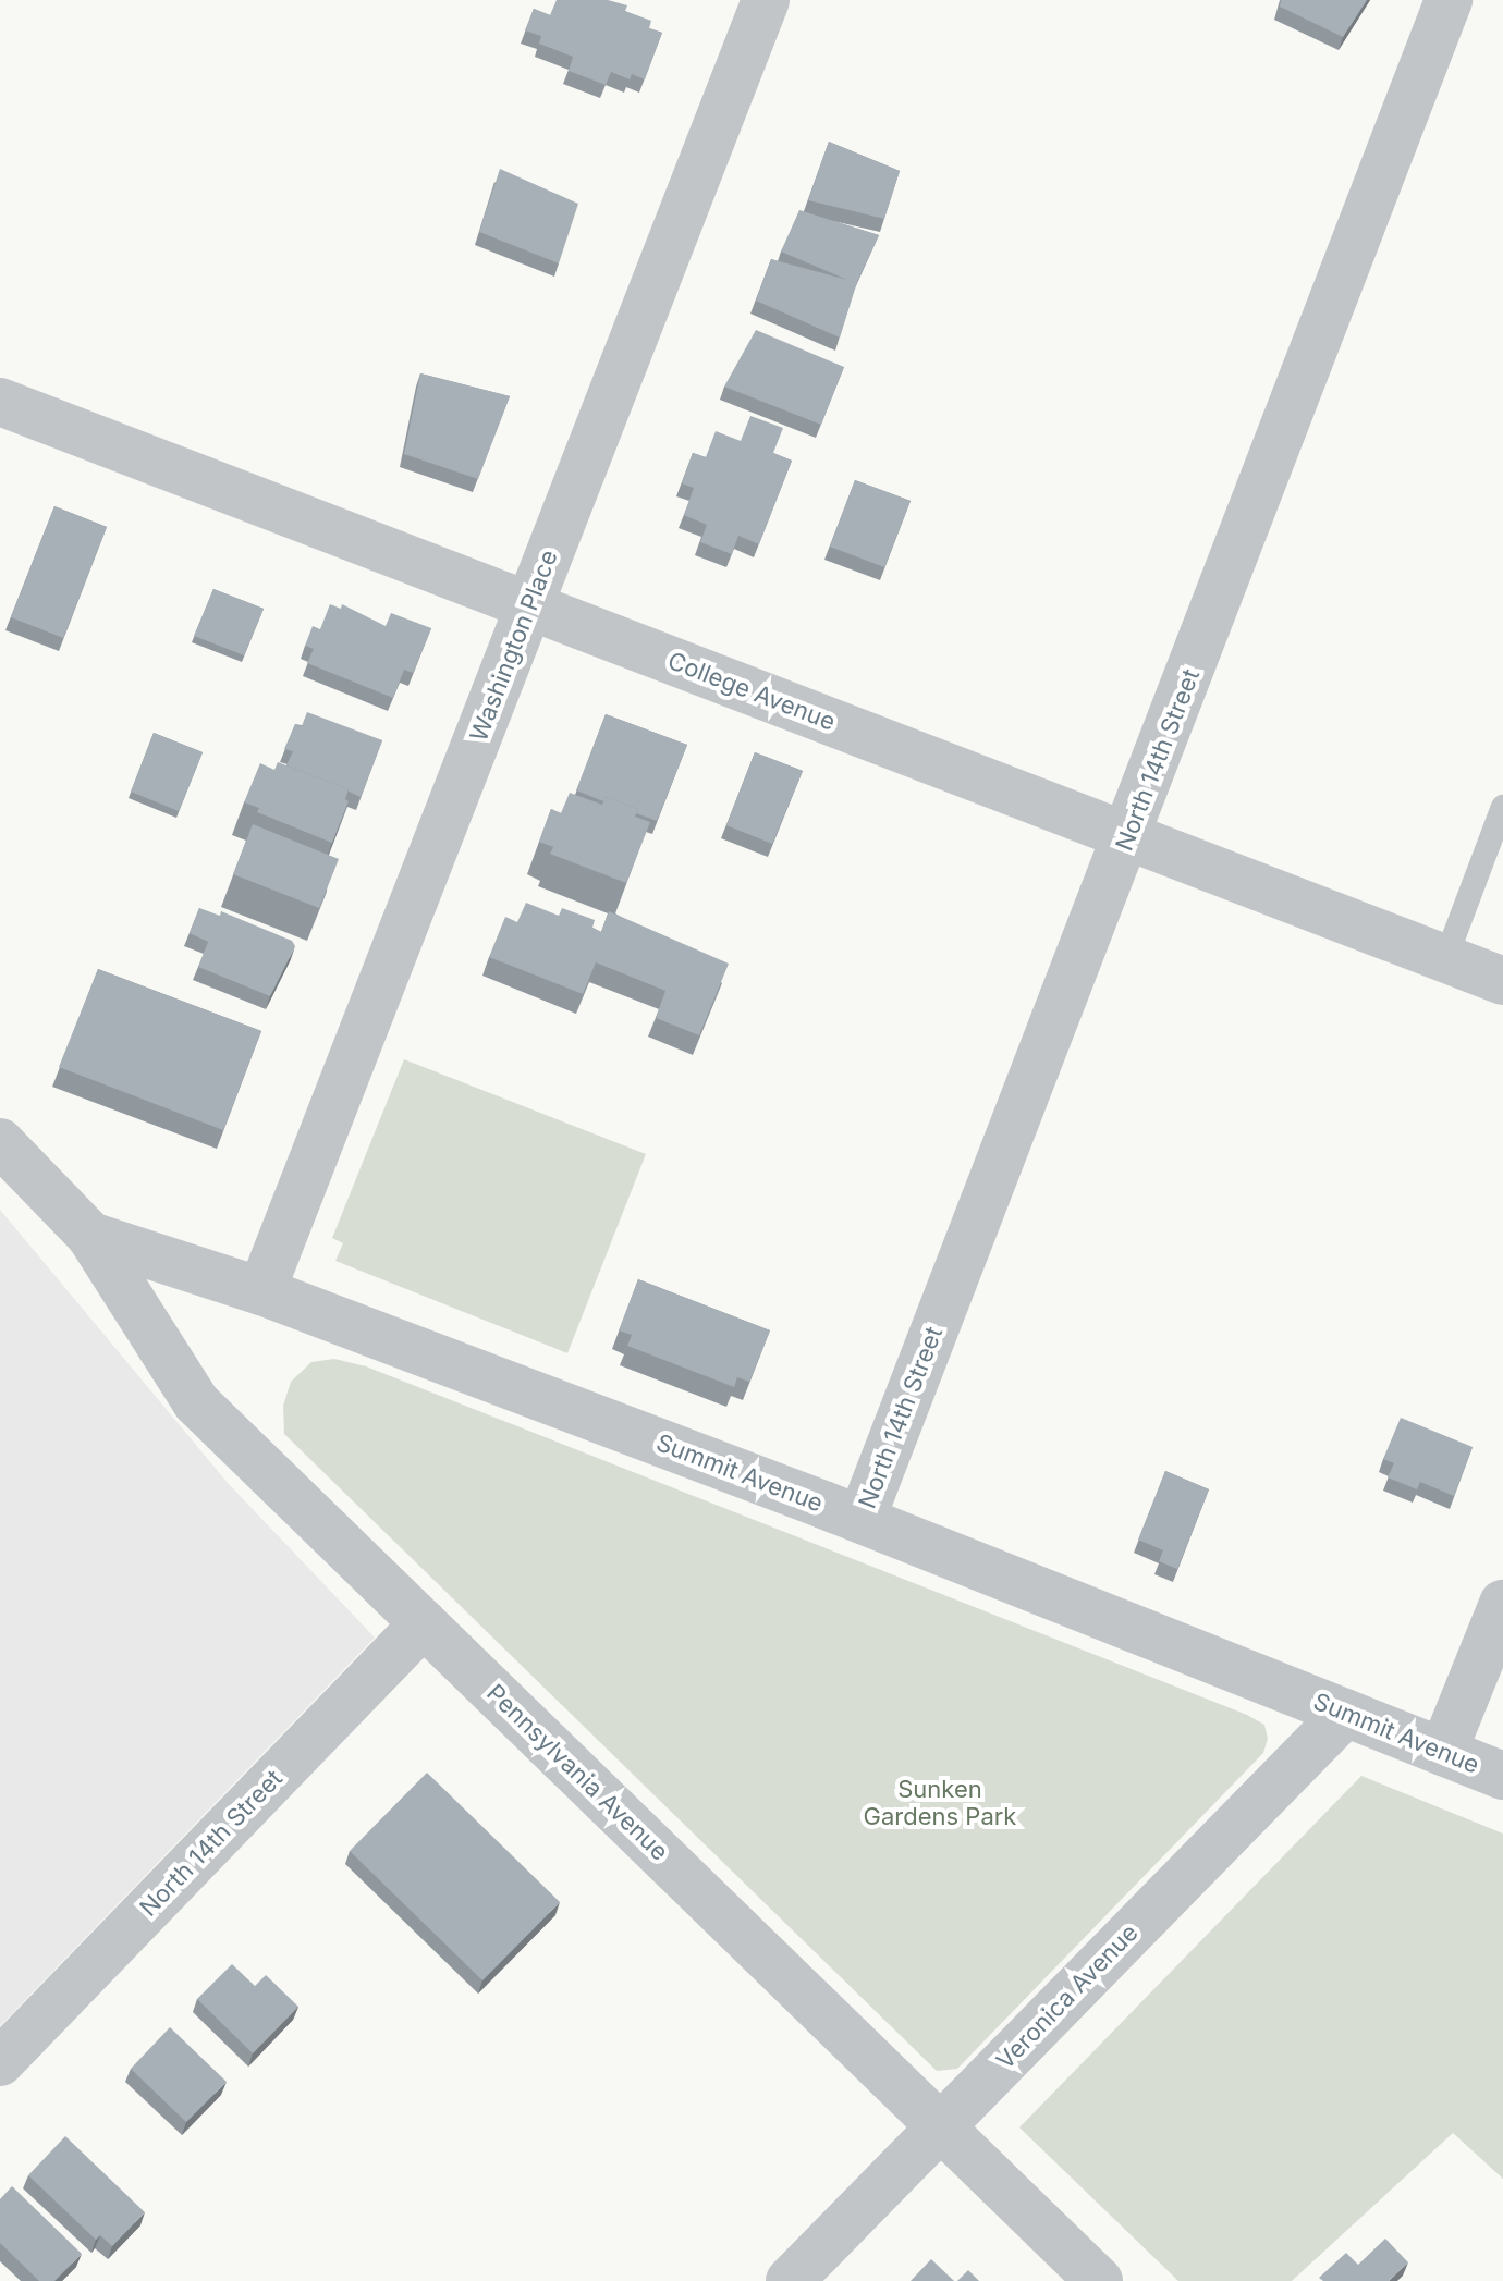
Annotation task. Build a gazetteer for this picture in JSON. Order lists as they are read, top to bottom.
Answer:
{
  "streets": {
    "street": [
      "Washington Place",
      "College Avenue",
      "North 14th Street",
      "Summit Avenue",
      "Pennsylvania Avenue",
      "Veronica Avenue"
    ]
  },
  "crossings": [
    ["Washington Place", "College Avenue"],
    ["Washington Place", "Summit Avenue"],
    ["College Avenue", "North 14th Street"],
    ["North 14th Street", "Summit Avenue"],
    ["North 14th Street", "Pennsylvania Avenue"],
    ["Summit Avenue", "Pennsylvania Avenue"],
    ["Summit Avenue", "Veronica Avenue"],
    ["Pennsylvania Avenue", "Veronica Avenue"]
  ],
  "parks": ["Sunken Gardens Park"]
}
